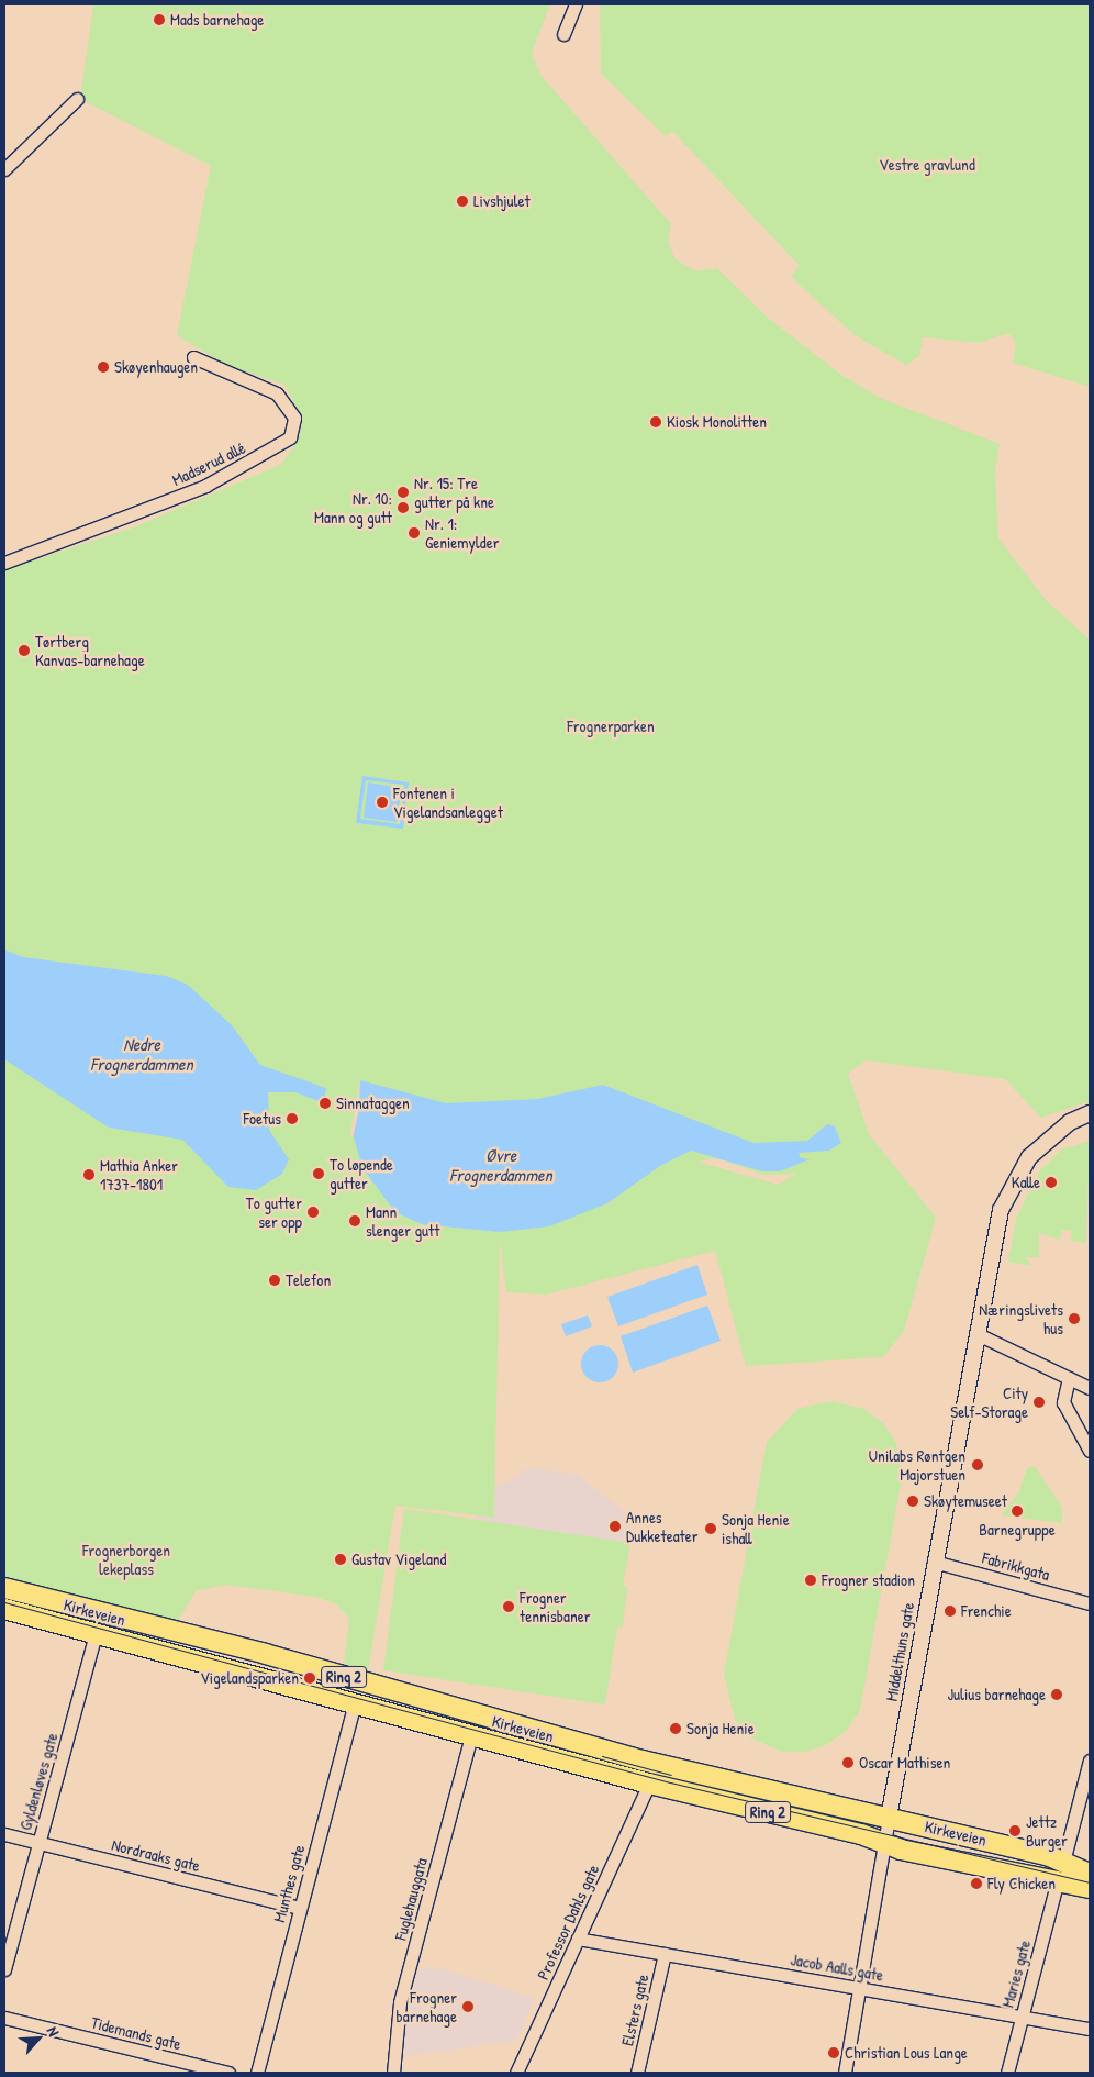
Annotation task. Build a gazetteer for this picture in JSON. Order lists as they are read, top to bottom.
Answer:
{
  "streets": {
    "main road": ["Kirkeveien", "Ring 2"],
    "street": [
      "Madserud allé",
      "Fabrikkgata",
      "Middelthuns gate",
      "Gyldenløves gate",
      "Nordraaks gate",
      "Munthes gate",
      "Fuglehauggata",
      "Professor Dahls gate",
      "Jacob Aalls gate",
      "Maries gate",
      "Elsters gate",
      "Tidemands gate"
    ]
  },
  "crossings": [
    ["Fabrikkgata", "Middelthuns gate"],
    ["Kirkeveien", "Middelthuns gate"],
    ["Kirkeveien", "Ring 2"],
    ["Kirkeveien", "Professor Dahls gate"],
    ["Kirkeveien", "Maries gate"],
    ["Middelthuns gate", "Jacob Aalls gate"],
    ["Ring 2", "Gyldenløves gate"],
    ["Ring 2", "Munthes gate"],
    ["Ring 2", "Fuglehauggata"],
    ["Ring 2", "Professor Dahls gate"],
    ["Gyldenløves gate", "Nordraaks gate"],
    ["Nordraaks gate", "Munthes gate"],
    ["Professor Dahls gate", "Jacob Aalls gate"],
    ["Jacob Aalls gate", "Maries gate"],
    ["Jacob Aalls gate", "Elsters gate"]
  ],
  "water": ["Nedre Frognerdammen", "Øvre Frognerdammen"],
  "parks": ["Vestre gravlund", "Frognerparken", "Frognerborgen lekeplass"],
  "places": [
    "Mads barnehage",
    "Livshjulet",
    "Skøyenhaugen",
    "Kiosk Monolitten",
    "Nr. 15: Tre gutter på kne",
    "Nr. 10: Mann og gutt",
    "Nr. 1: Geniemylder",
    "Tørtberg Kanvas-barnehage",
    "Fontenen i Vigelandsanlegget",
    "Sinnataggen",
    "Foetus",
    "To løpende gutter",
    "Mathia Anker 1737-1801",
    "Kalle",
    "To gutter ser opp",
    "Mann slenger gutt",
    "Telefon",
    "Næringslivets hus",
    "City Self-Storage",
    "Unilabs Røntgen Majorstuen",
    "Skøytemuseet",
    "Barnegruppe",
    "Annes Dukketeater",
    "Sonja Henie ishall",
    "Gustav Vigeland",
    "Frogner stadion",
    "Frogner tennisbaner",
    "Frenchie",
    "Vigelandsparken",
    "Julius barnehage",
    "Sonja Henie",
    "Oscar Mathisen",
    "Jettz Burger",
    "Fly Chicken",
    "Frogner barnehage",
    "Christian Lous Lange"
  ],
  "north": "top right"
}
